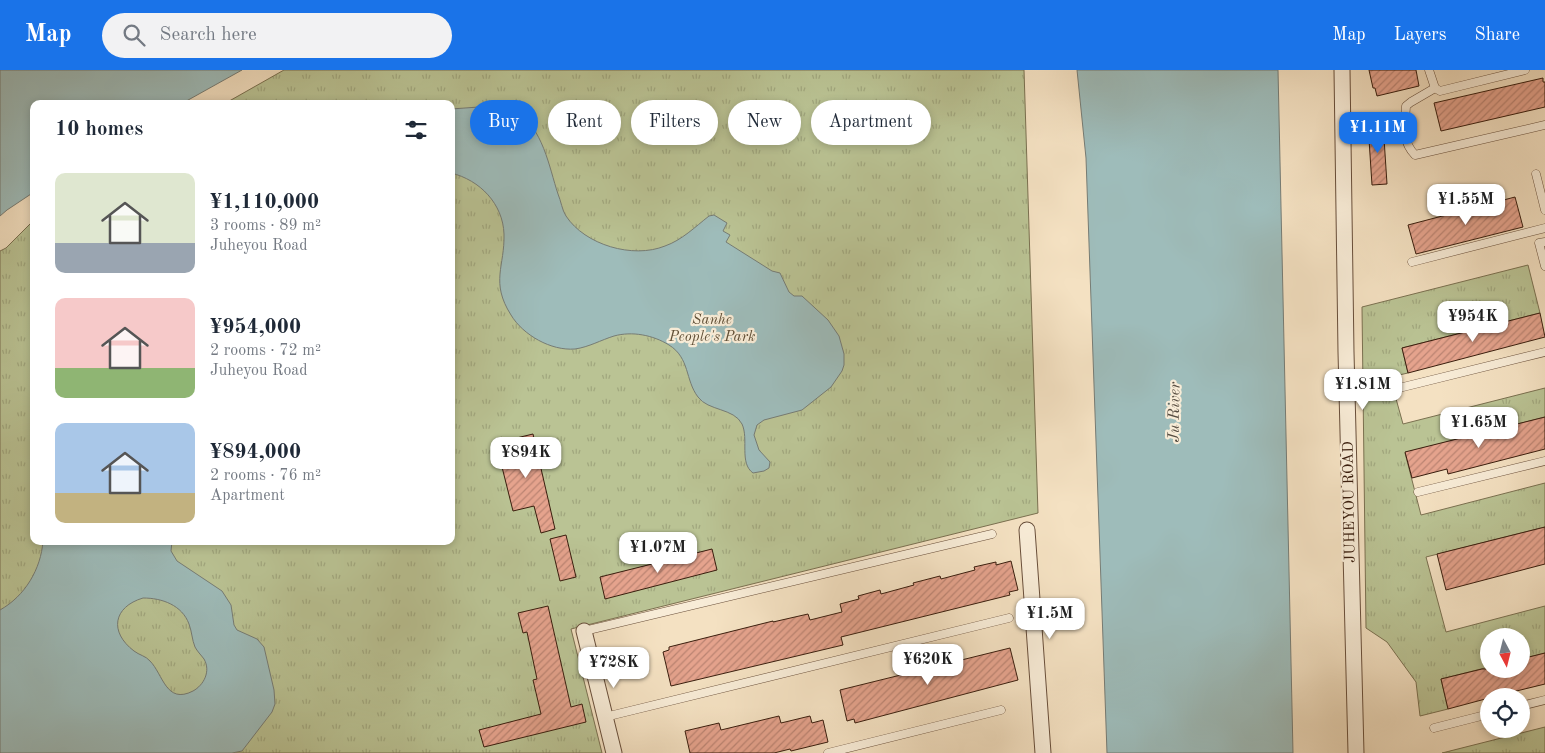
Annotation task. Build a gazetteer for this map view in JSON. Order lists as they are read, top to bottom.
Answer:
{
  "streets": {
    "street": ["JUHEYOU ROAD"]
  },
  "water": ["Ju River"],
  "parks": ["Sanhe People's Park"],
  "north": "bottom",
  "page": {
    "header": "Map",
    "search": "Search here",
    "nav": ["Map", "Layers", "Share"],
    "chip": [
      "Buy",
      "Rent",
      "Filters",
      "New",
      "Apartment"
    ],
    "heading": "10 homes",
    "price": [
      "¥1.11M",
      "¥1.55M",
      "¥954K",
      "¥1.81M",
      "¥1.65M",
      "¥894K",
      "¥1.07M",
      "¥1.5M",
      "¥620K",
      "¥728K"
    ],
    "list": [
      {
        "name": "¥1,110,000",
        "note": "3 rooms · 89 m² · Juheyou Road"
      },
      {
        "name": "¥954,000",
        "note": "2 rooms · 72 m² · Juheyou Road"
      },
      {
        "name": "¥894,000",
        "note": "2 rooms · 76 m² · Apartment"
      }
    ]
  }
}
